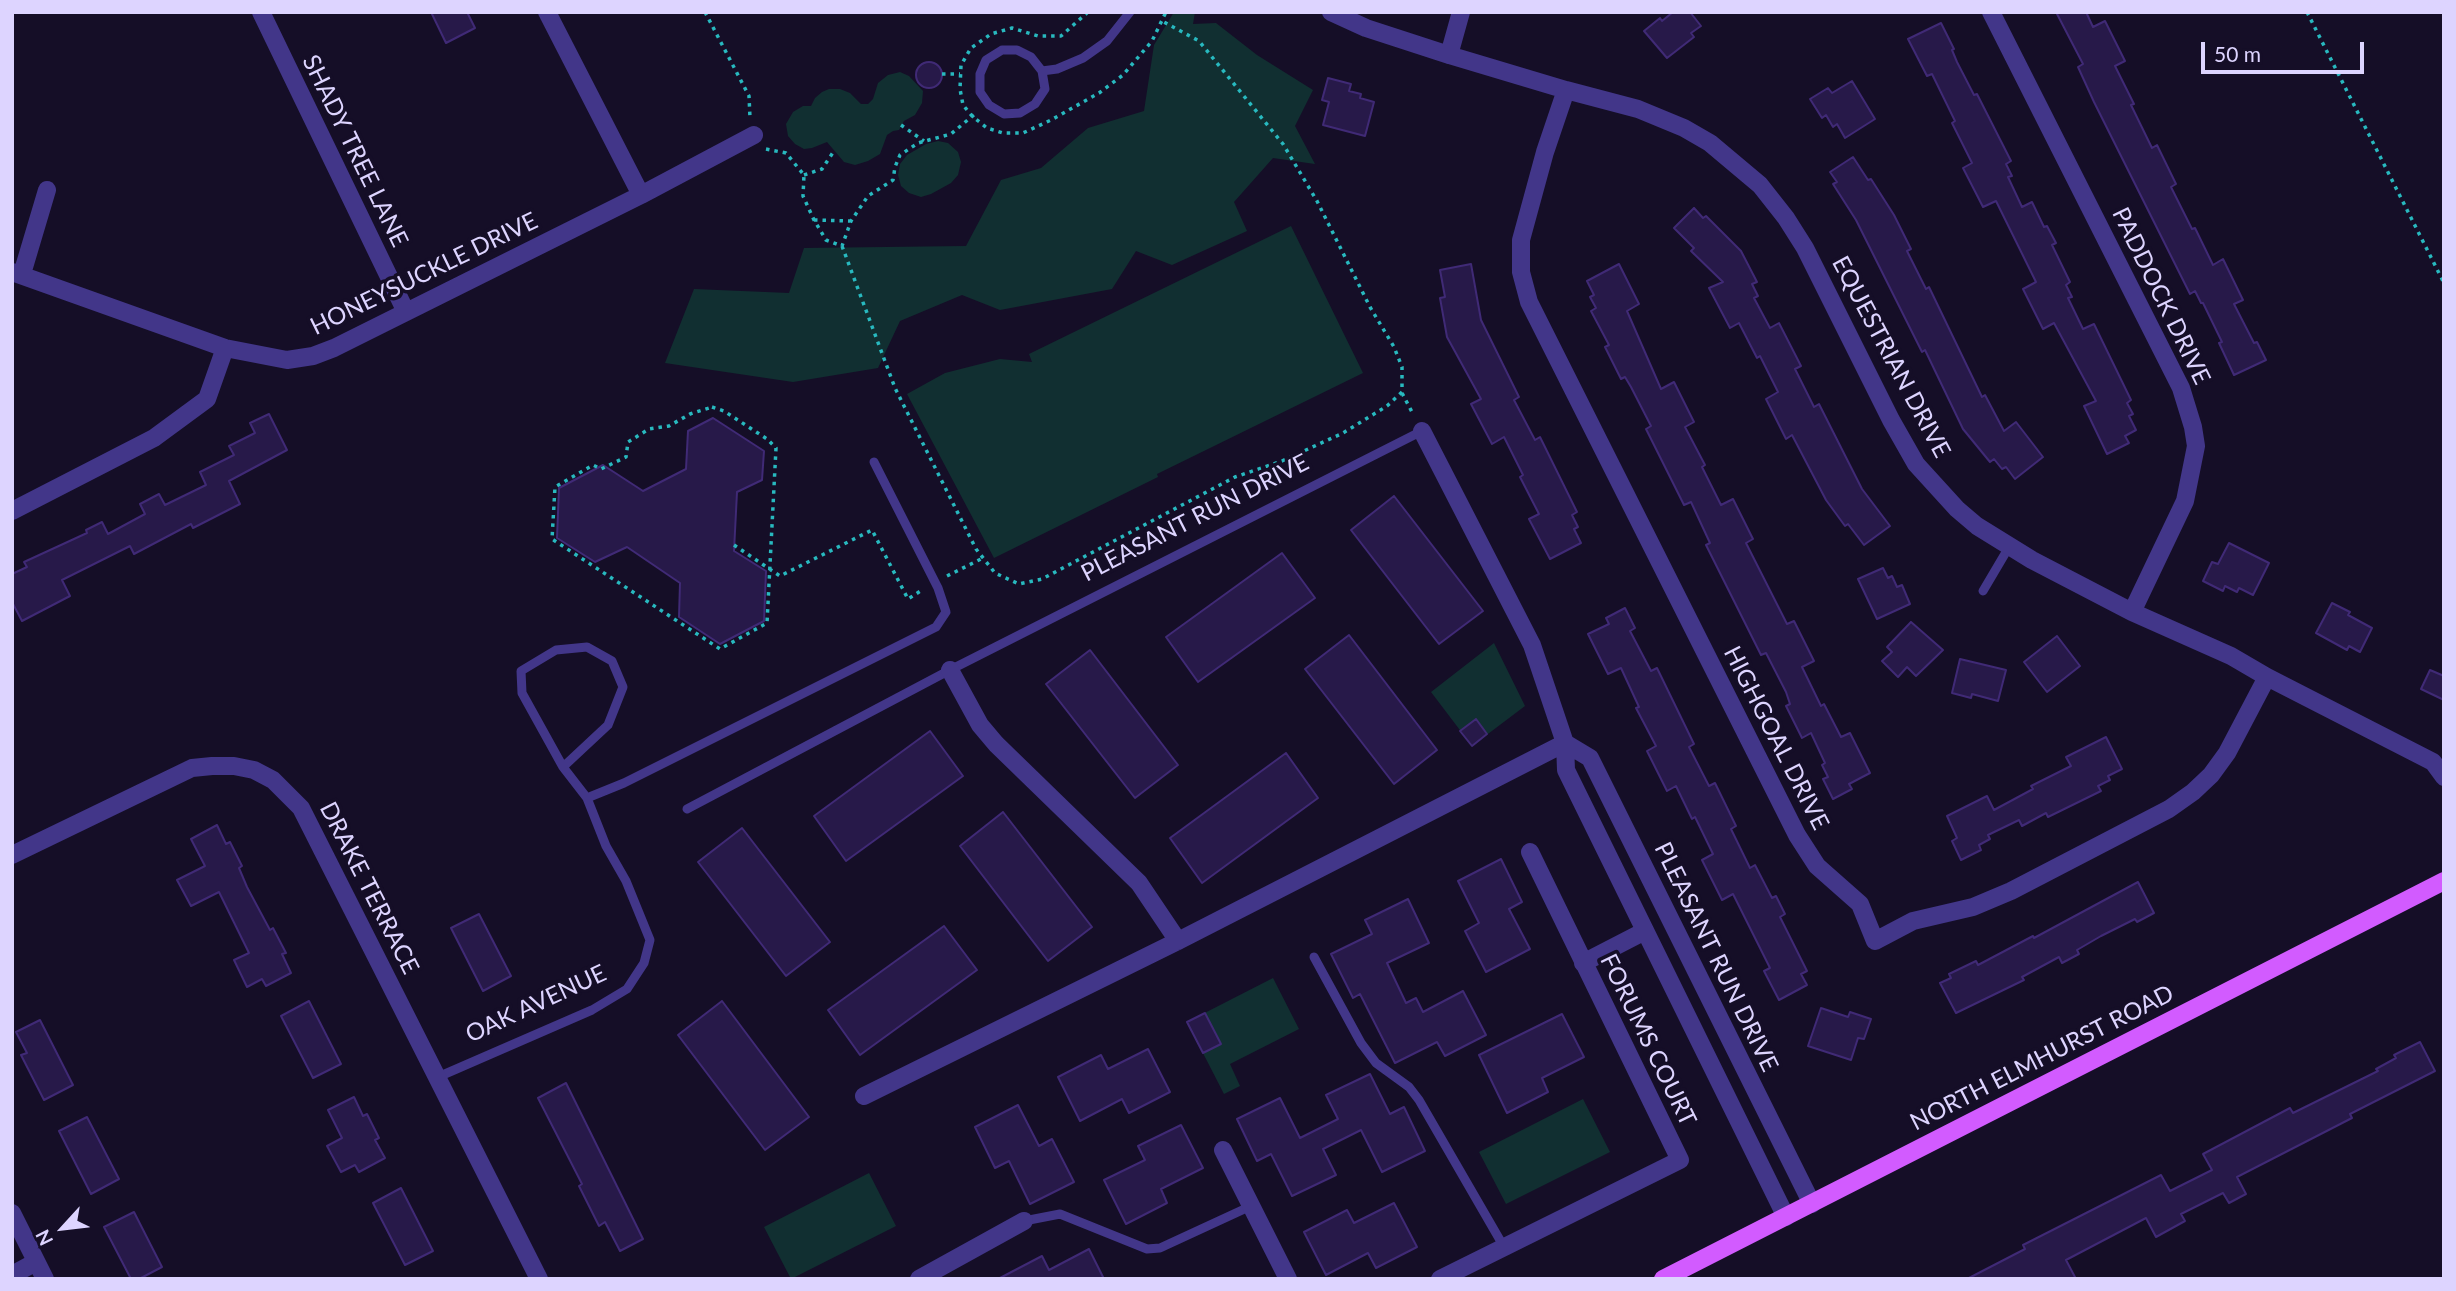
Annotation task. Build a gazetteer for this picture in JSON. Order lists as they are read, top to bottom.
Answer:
{
  "streets": {
    "main road": ["NORTH ELMHURST ROAD"],
    "street": [
      "SHADY TREE LANE",
      "HONEYSUCKLE DRIVE",
      "PADDOCK DRIVE",
      "EQUESTRIAN DRIVE",
      "PLEASANT RUN DRIVE",
      "HIGHGOAL DRIVE",
      "DRAKE TERRACE",
      "FORUMS COURT"
    ],
    "lane": ["OAK AVENUE"]
  },
  "crossings": [
    ["SHADY TREE LANE", "HONEYSUCKLE DRIVE"],
    ["PADDOCK DRIVE", "EQUESTRIAN DRIVE"],
    ["EQUESTRIAN DRIVE", "HIGHGOAL DRIVE"],
    ["PLEASANT RUN DRIVE", "NORTH ELMHURST ROAD"],
    ["DRAKE TERRACE", "OAK AVENUE"]
  ],
  "scale_bar": "50 m",
  "north": "bottom left"
}
